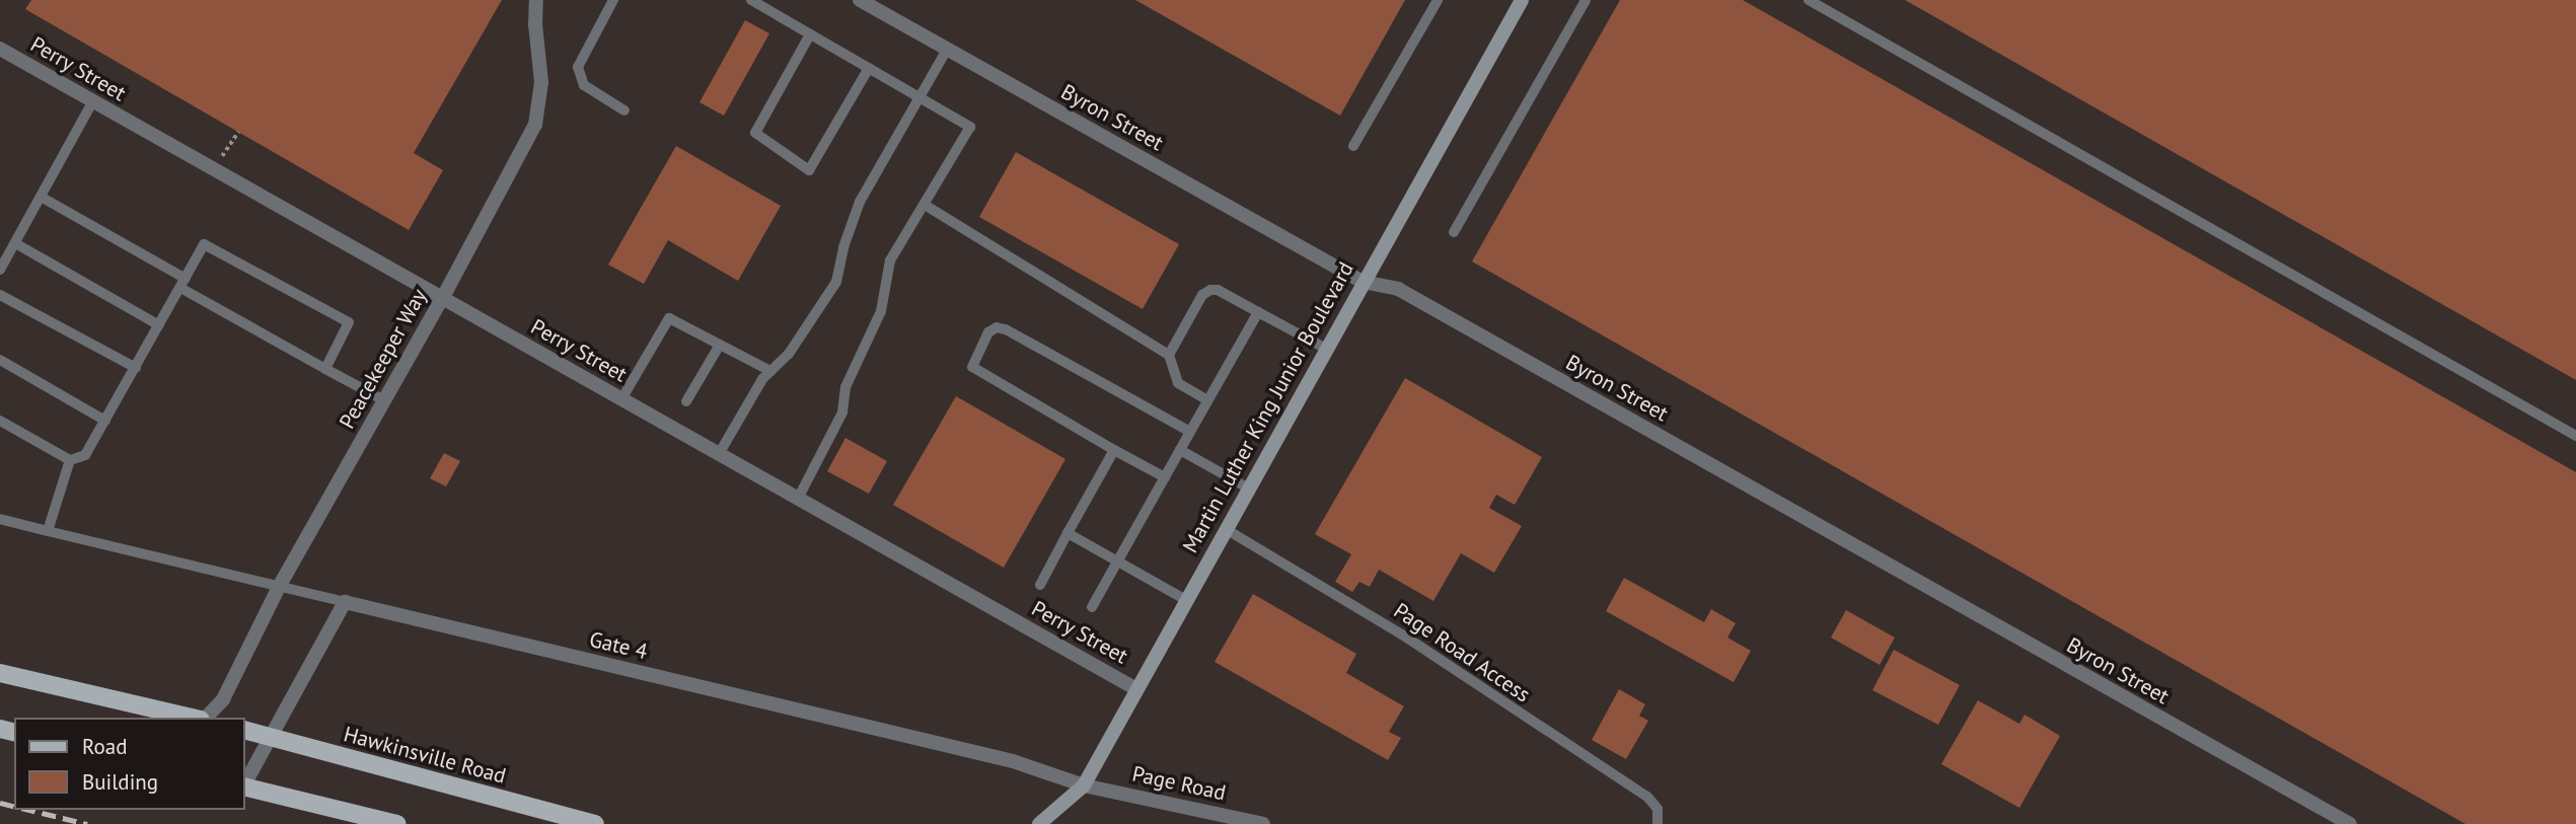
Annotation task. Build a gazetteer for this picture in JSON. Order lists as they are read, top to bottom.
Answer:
{
  "streets": {
    "main road": ["Hawkinsville Road"],
    "street": [
      "Perry Street",
      "Byron Street",
      "Peacekeeper Way",
      "Martin Luther King Junior Boulevard",
      "Gate 4",
      "Page Road"
    ],
    "lane": ["Page Road Access"]
  },
  "crossings": [
    ["Perry Street", "Peacekeeper Way"],
    ["Perry Street", "Martin Luther King Junior Boulevard"],
    ["Byron Street", "Martin Luther King Junior Boulevard"],
    ["Martin Luther King Junior Boulevard", "Gate 4"],
    ["Martin Luther King Junior Boulevard", "Page Road Access"],
    ["Martin Luther King Junior Boulevard", "Page Road"],
    ["Gate 4", "Page Road"]
  ],
  "legend": ["Road", "Building"]
}
